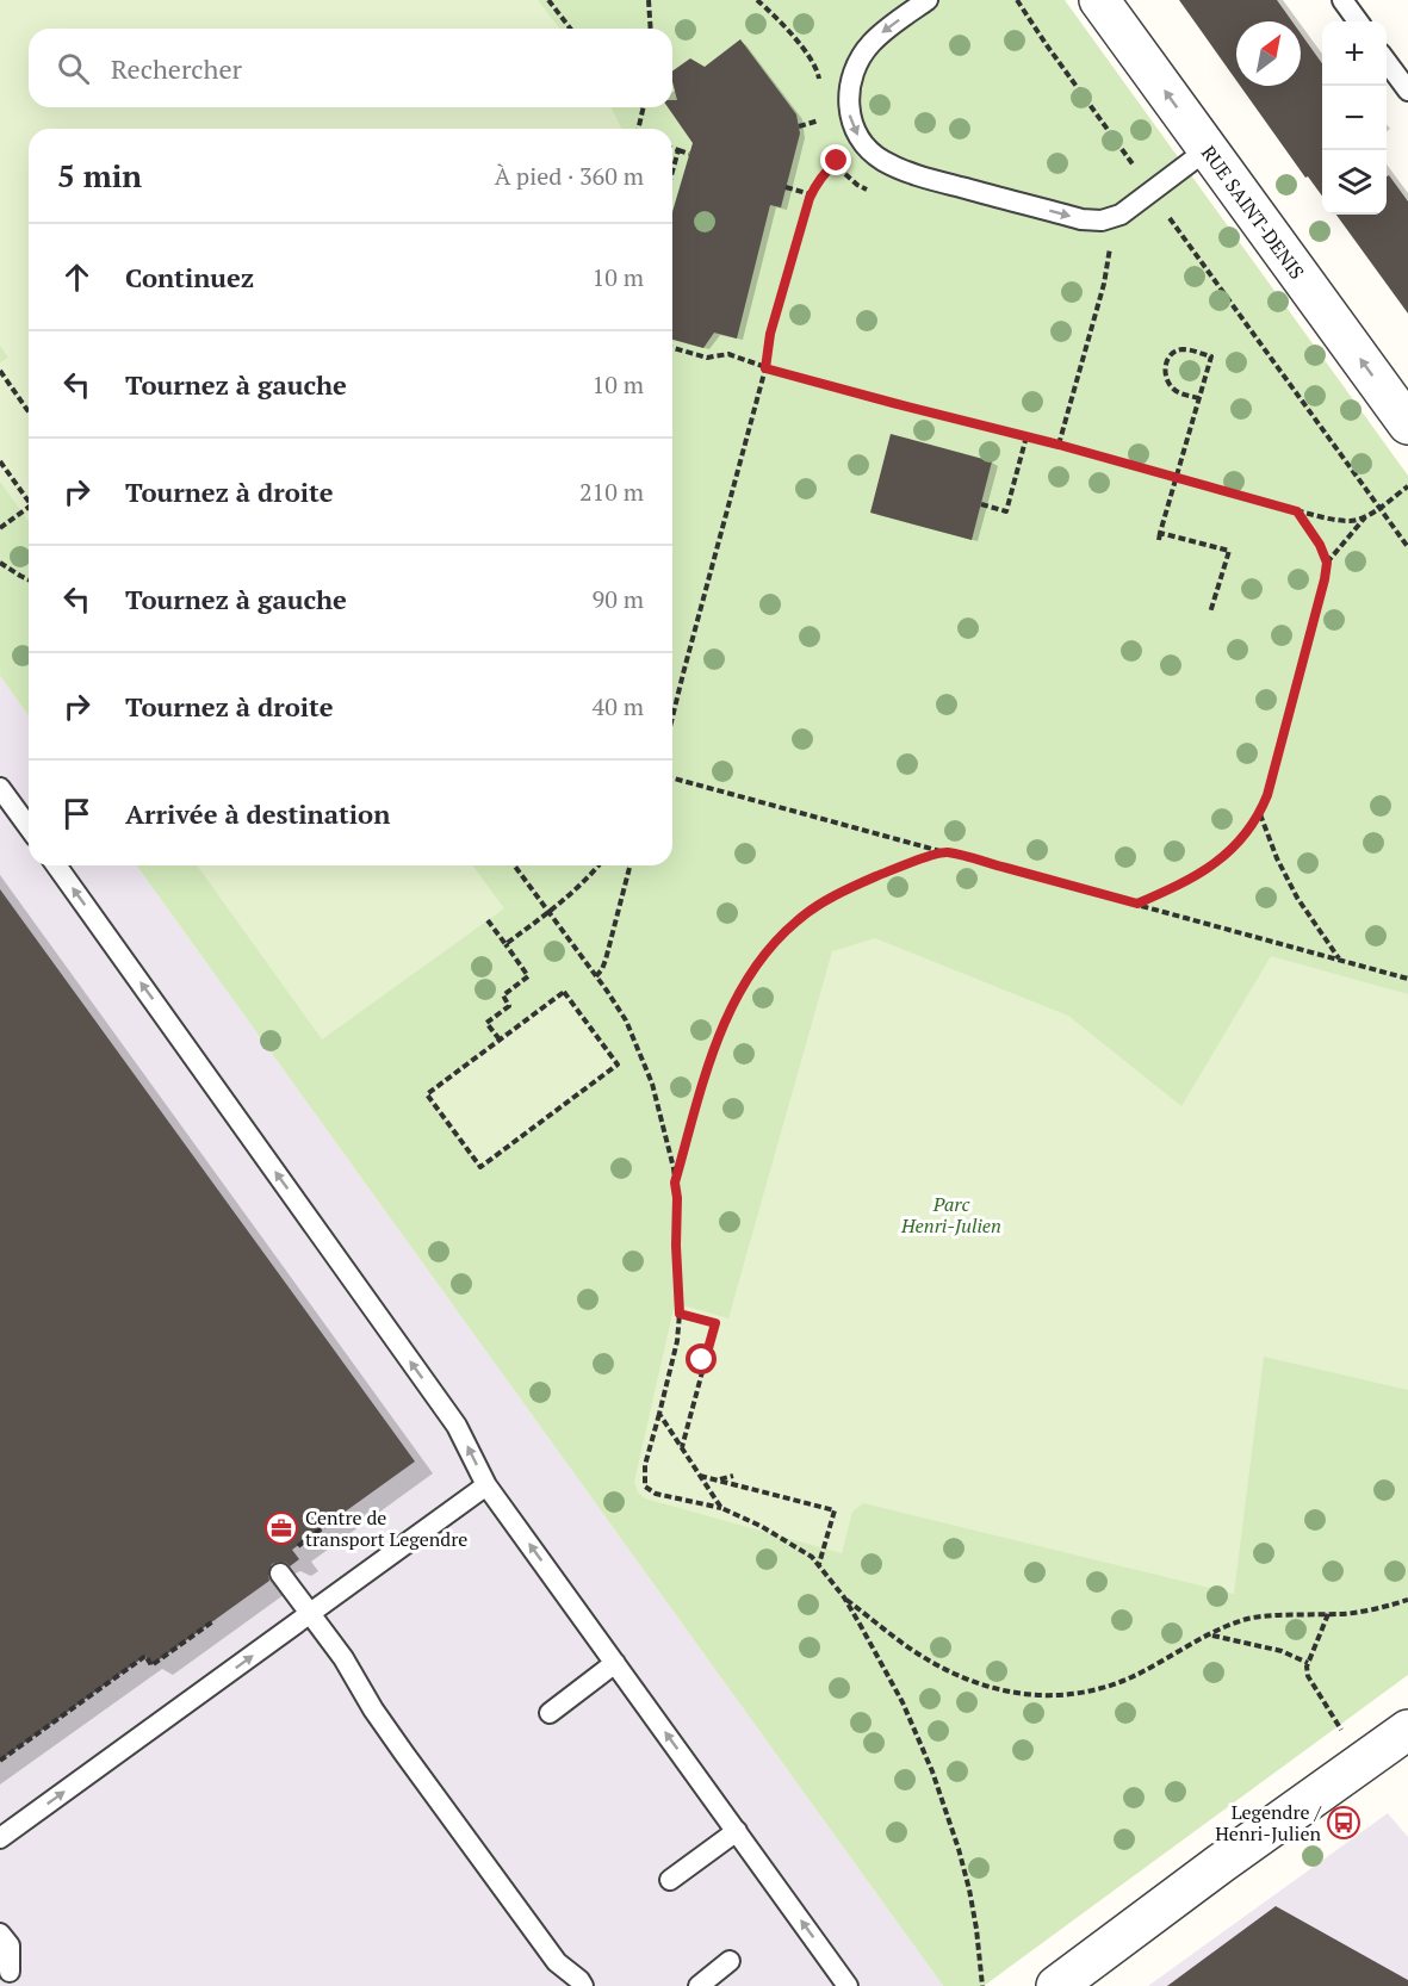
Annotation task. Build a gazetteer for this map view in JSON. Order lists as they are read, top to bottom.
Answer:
{
  "streets": {
    "street": ["RUE SAINT-DENIS"]
  },
  "one_way": ["RUE SAINT-DENIS"],
  "parks": ["Parc Henri-Julien"],
  "places": {
    "office": ["Centre de transport Legendre"],
    "bus stop": ["Legendre / Henri-Julien"]
  },
  "north": "top right",
  "page": {
    "map_buttons": ["+", "−"],
    "search": "Rechercher",
    "heading": ["5 min", "À pied · 360 m"],
    "list": [
      ["Continuez", "10 m"],
      ["Tournez à gauche", "10 m"],
      ["Tournez à droite", "210 m"],
      ["Tournez à gauche", "90 m"],
      ["Tournez à droite", "40 m"],
      "Arrivée à destination"
    ]
  }
}
